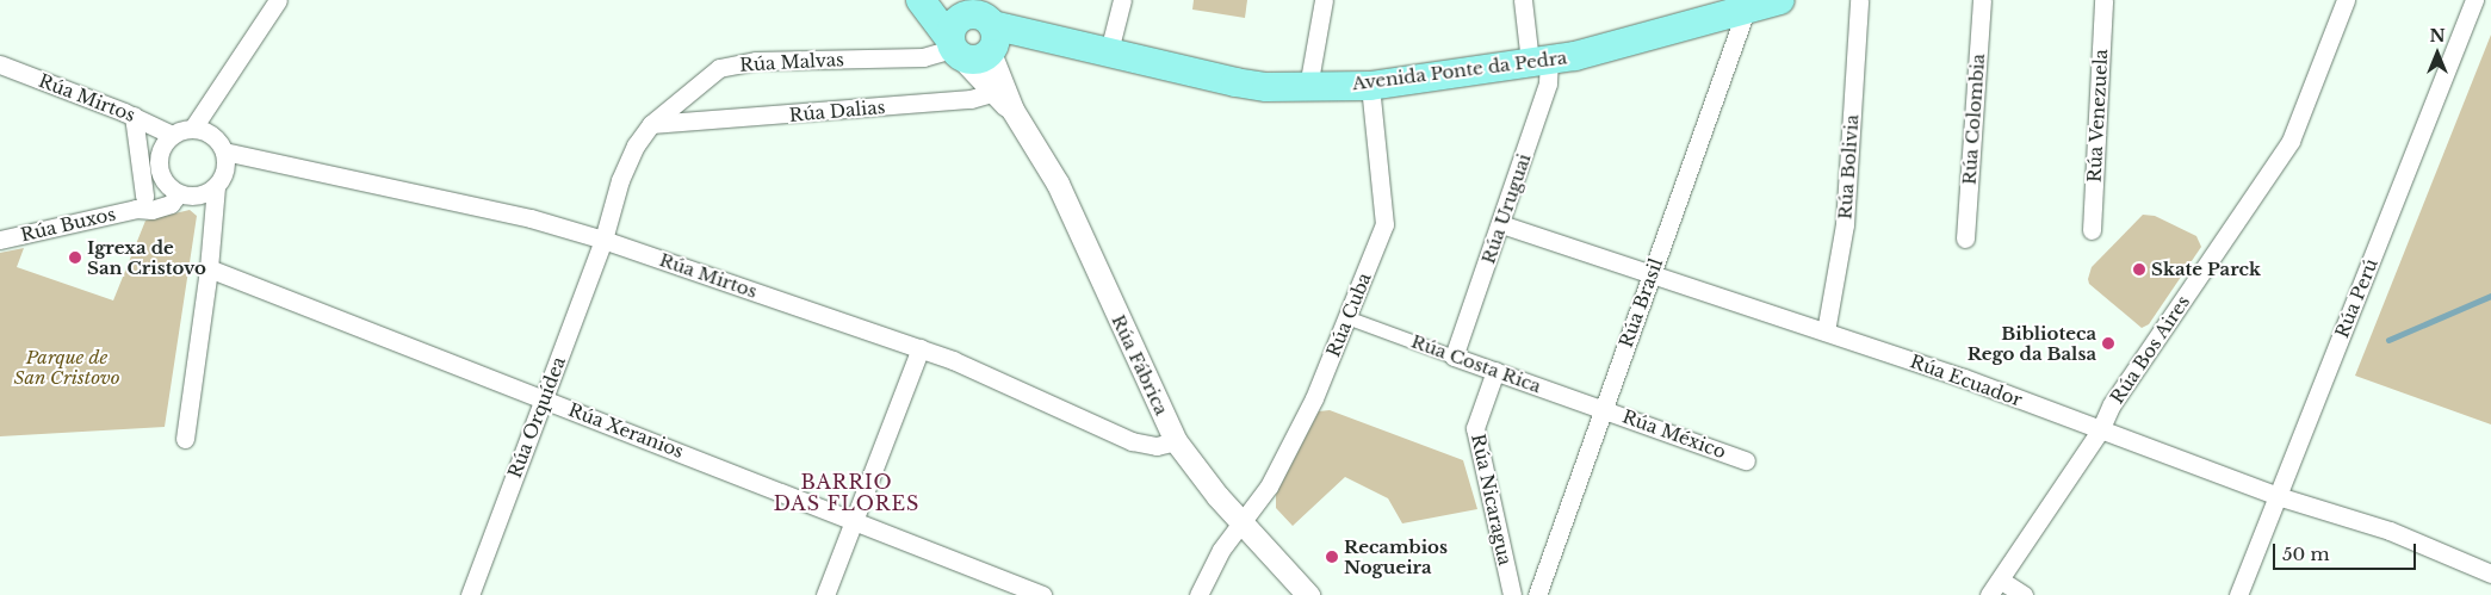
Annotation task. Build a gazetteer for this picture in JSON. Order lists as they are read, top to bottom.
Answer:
{
  "streets": {
    "main road": ["Avenida Ponte da Pedra"],
    "street": [
      "Rúa Malvas",
      "Rúa Mirtos",
      "Rúa Dalias",
      "Rúa Venezuela",
      "Rúa Colombia",
      "Rúa Bolivia",
      "Rúa Uruguai",
      "Rúa Buxos",
      "Rúa Perú",
      "Rúa Brasil",
      "Rúa Cuba",
      "Rúa Bos Aires",
      "Rúa Costa Rica",
      "Rúa Fábrica",
      "Rúa Ecuador",
      "Rúa Orquídea",
      "Rúa Xeranios",
      "Rúa México",
      "Rúa Nicaragua"
    ]
  },
  "crossings": [
    ["Rúa Malvas", "Avenida Ponte da Pedra"],
    ["Rúa Malvas", "Rúa Dalias"],
    ["Rúa Malvas", "Rúa Fábrica"],
    ["Avenida Ponte da Pedra", "Rúa Uruguai"],
    ["Avenida Ponte da Pedra", "Rúa Brasil"],
    ["Avenida Ponte da Pedra", "Rúa Cuba"],
    ["Avenida Ponte da Pedra", "Rúa Fábrica"],
    ["Rúa Mirtos", "Rúa Buxos"],
    ["Rúa Mirtos", "Rúa Fábrica"],
    ["Rúa Mirtos", "Rúa Orquídea"],
    ["Rúa Dalias", "Rúa Fábrica"],
    ["Rúa Bolivia", "Rúa Ecuador"],
    ["Rúa Uruguai", "Rúa Costa Rica"],
    ["Rúa Uruguai", "Rúa Ecuador"],
    ["Rúa Perú", "Rúa Ecuador"],
    ["Rúa Brasil", "Rúa Costa Rica"],
    ["Rúa Brasil", "Rúa Ecuador"],
    ["Rúa Brasil", "Rúa México"],
    ["Rúa Cuba", "Rúa Costa Rica"],
    ["Rúa Cuba", "Rúa Fábrica"],
    ["Rúa Bos Aires", "Rúa Ecuador"],
    ["Rúa Costa Rica", "Rúa México"],
    ["Rúa Costa Rica", "Rúa Nicaragua"],
    ["Rúa Orquídea", "Rúa Xeranios"]
  ],
  "districts": ["BARRIO DAS FLORES"],
  "parks": ["Parque de San Cristovo"],
  "places": [
    "Igrexa de San Cristovo",
    "Skate Parck",
    "Biblioteca Rego da Balsa",
    "Recambios Nogueira"
  ],
  "scale_bar": "50 m",
  "north": "top"
}
